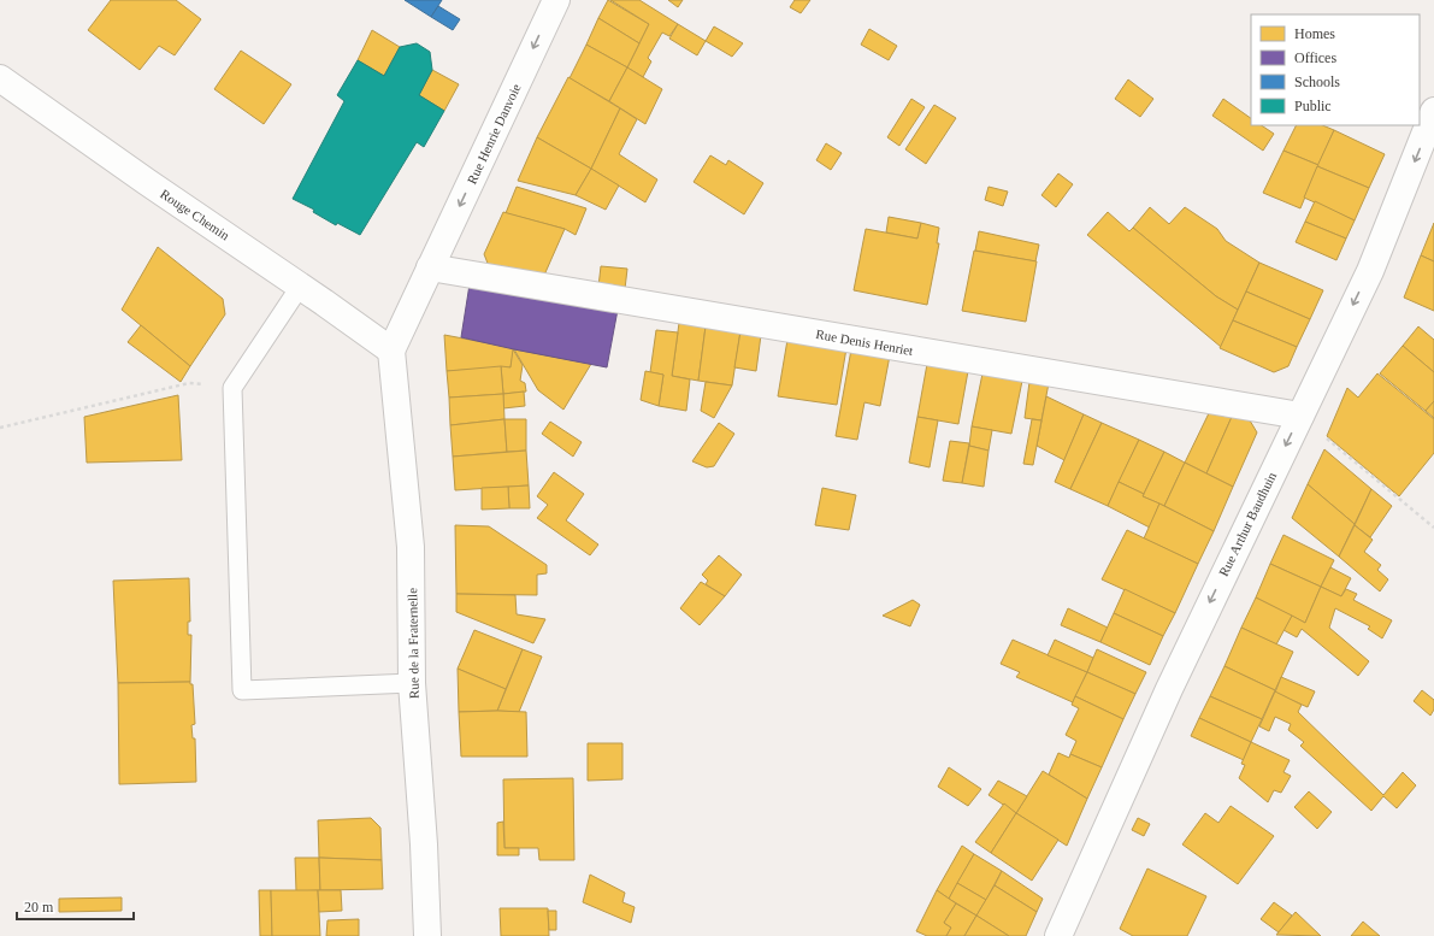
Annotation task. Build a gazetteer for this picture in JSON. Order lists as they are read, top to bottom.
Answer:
{
  "streets": {
    "street": [
      "Rue Henrie Danvoie",
      "Rouge Chemin",
      "Rue Denis Henriet",
      "Rue Arthur Baudhuin",
      "Rue de la Fraternelle"
    ]
  },
  "crossings": [
    ["Rue Henrie Danvoie", "Rouge Chemin"],
    ["Rue Henrie Danvoie", "Rue Denis Henriet"],
    ["Rue Henrie Danvoie", "Rue de la Fraternelle"],
    ["Rouge Chemin", "Rue de la Fraternelle"],
    ["Rue Denis Henriet", "Rue Arthur Baudhuin"]
  ],
  "one_way": ["Rue Henrie Danvoie", "Rue Arthur Baudhuin"],
  "legend": [
    "Homes",
    "Offices",
    "Schools",
    "Public"
  ],
  "scale_bar": "20 m"
}
